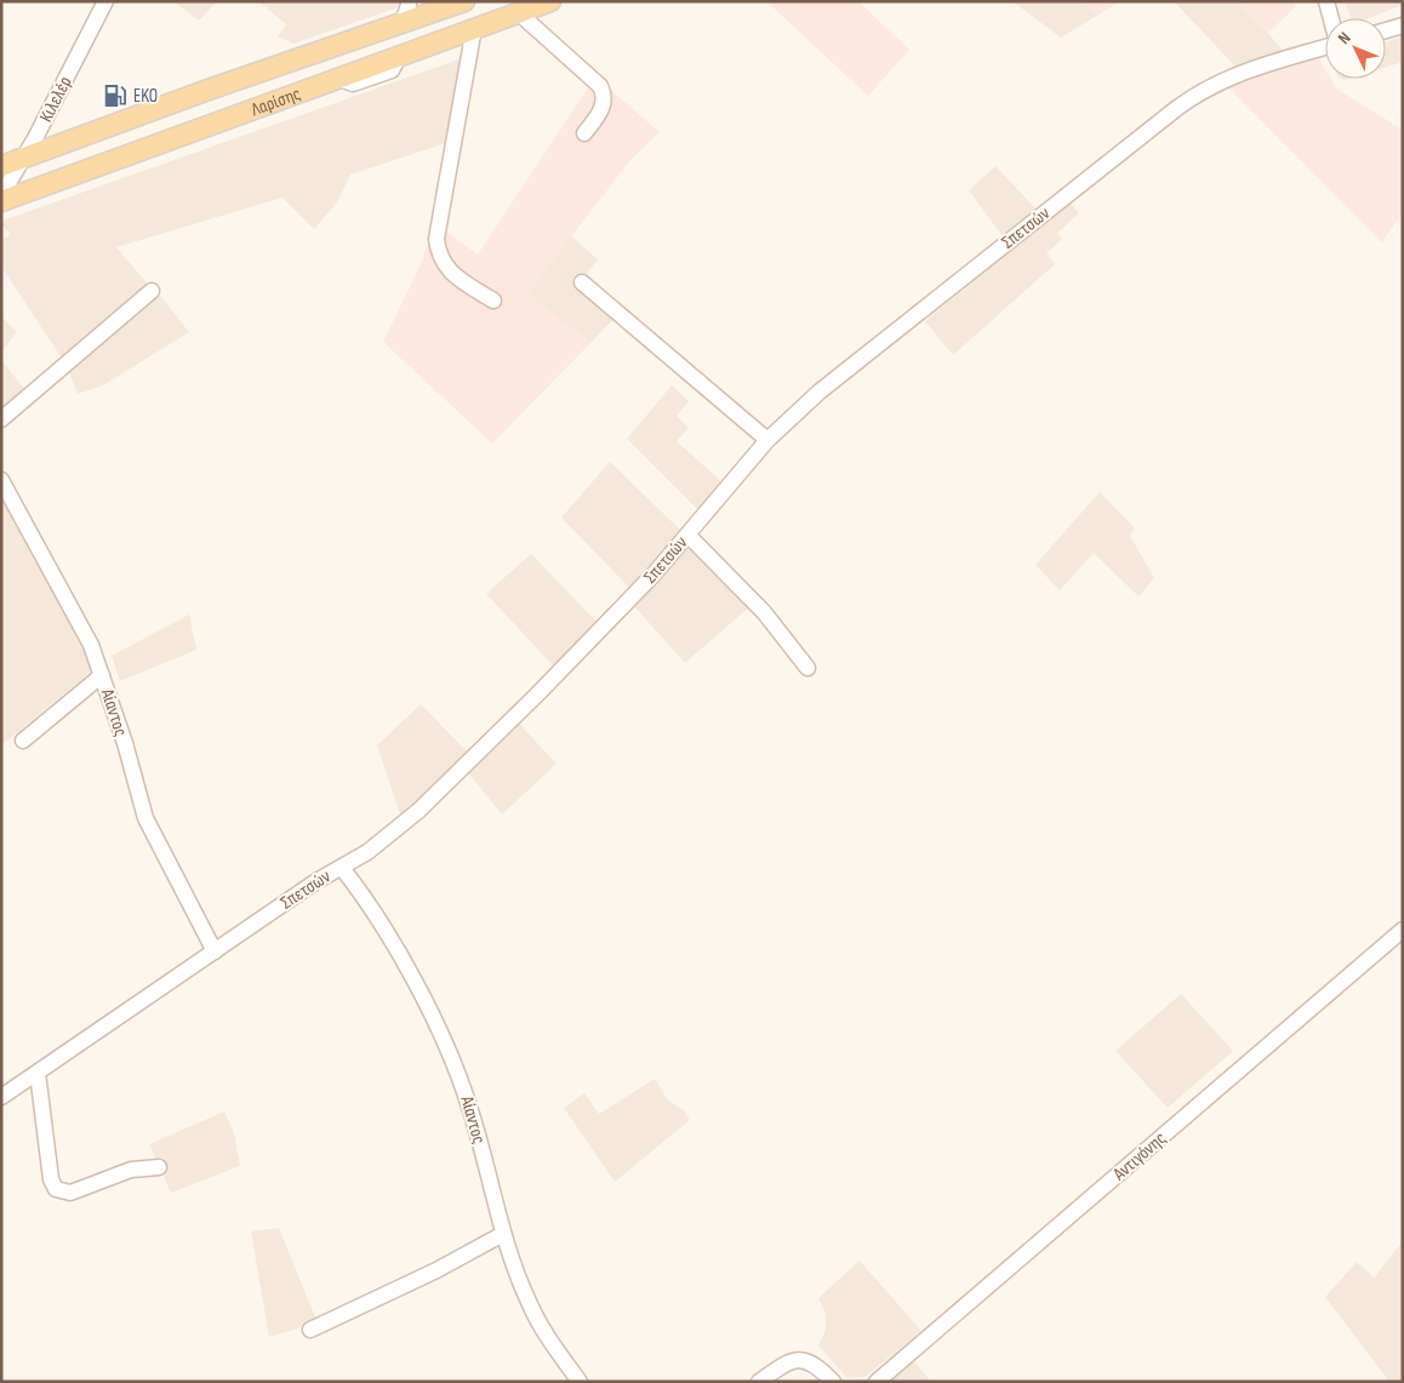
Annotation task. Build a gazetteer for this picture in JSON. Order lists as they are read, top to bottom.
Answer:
{
  "streets": {
    "main road": ["Λαρίσης"],
    "street": [
      "Κιλελέρ",
      "Σπετσών",
      "Αίαντος",
      "Αντιγόνης"
    ]
  },
  "crossings": [
    ["Κιλελέρ", "Λαρίσης"],
    ["Σπετσών", "Αίαντος"]
  ],
  "places": {
    "fuel station": ["EKO"]
  },
  "north": "top left"
}
